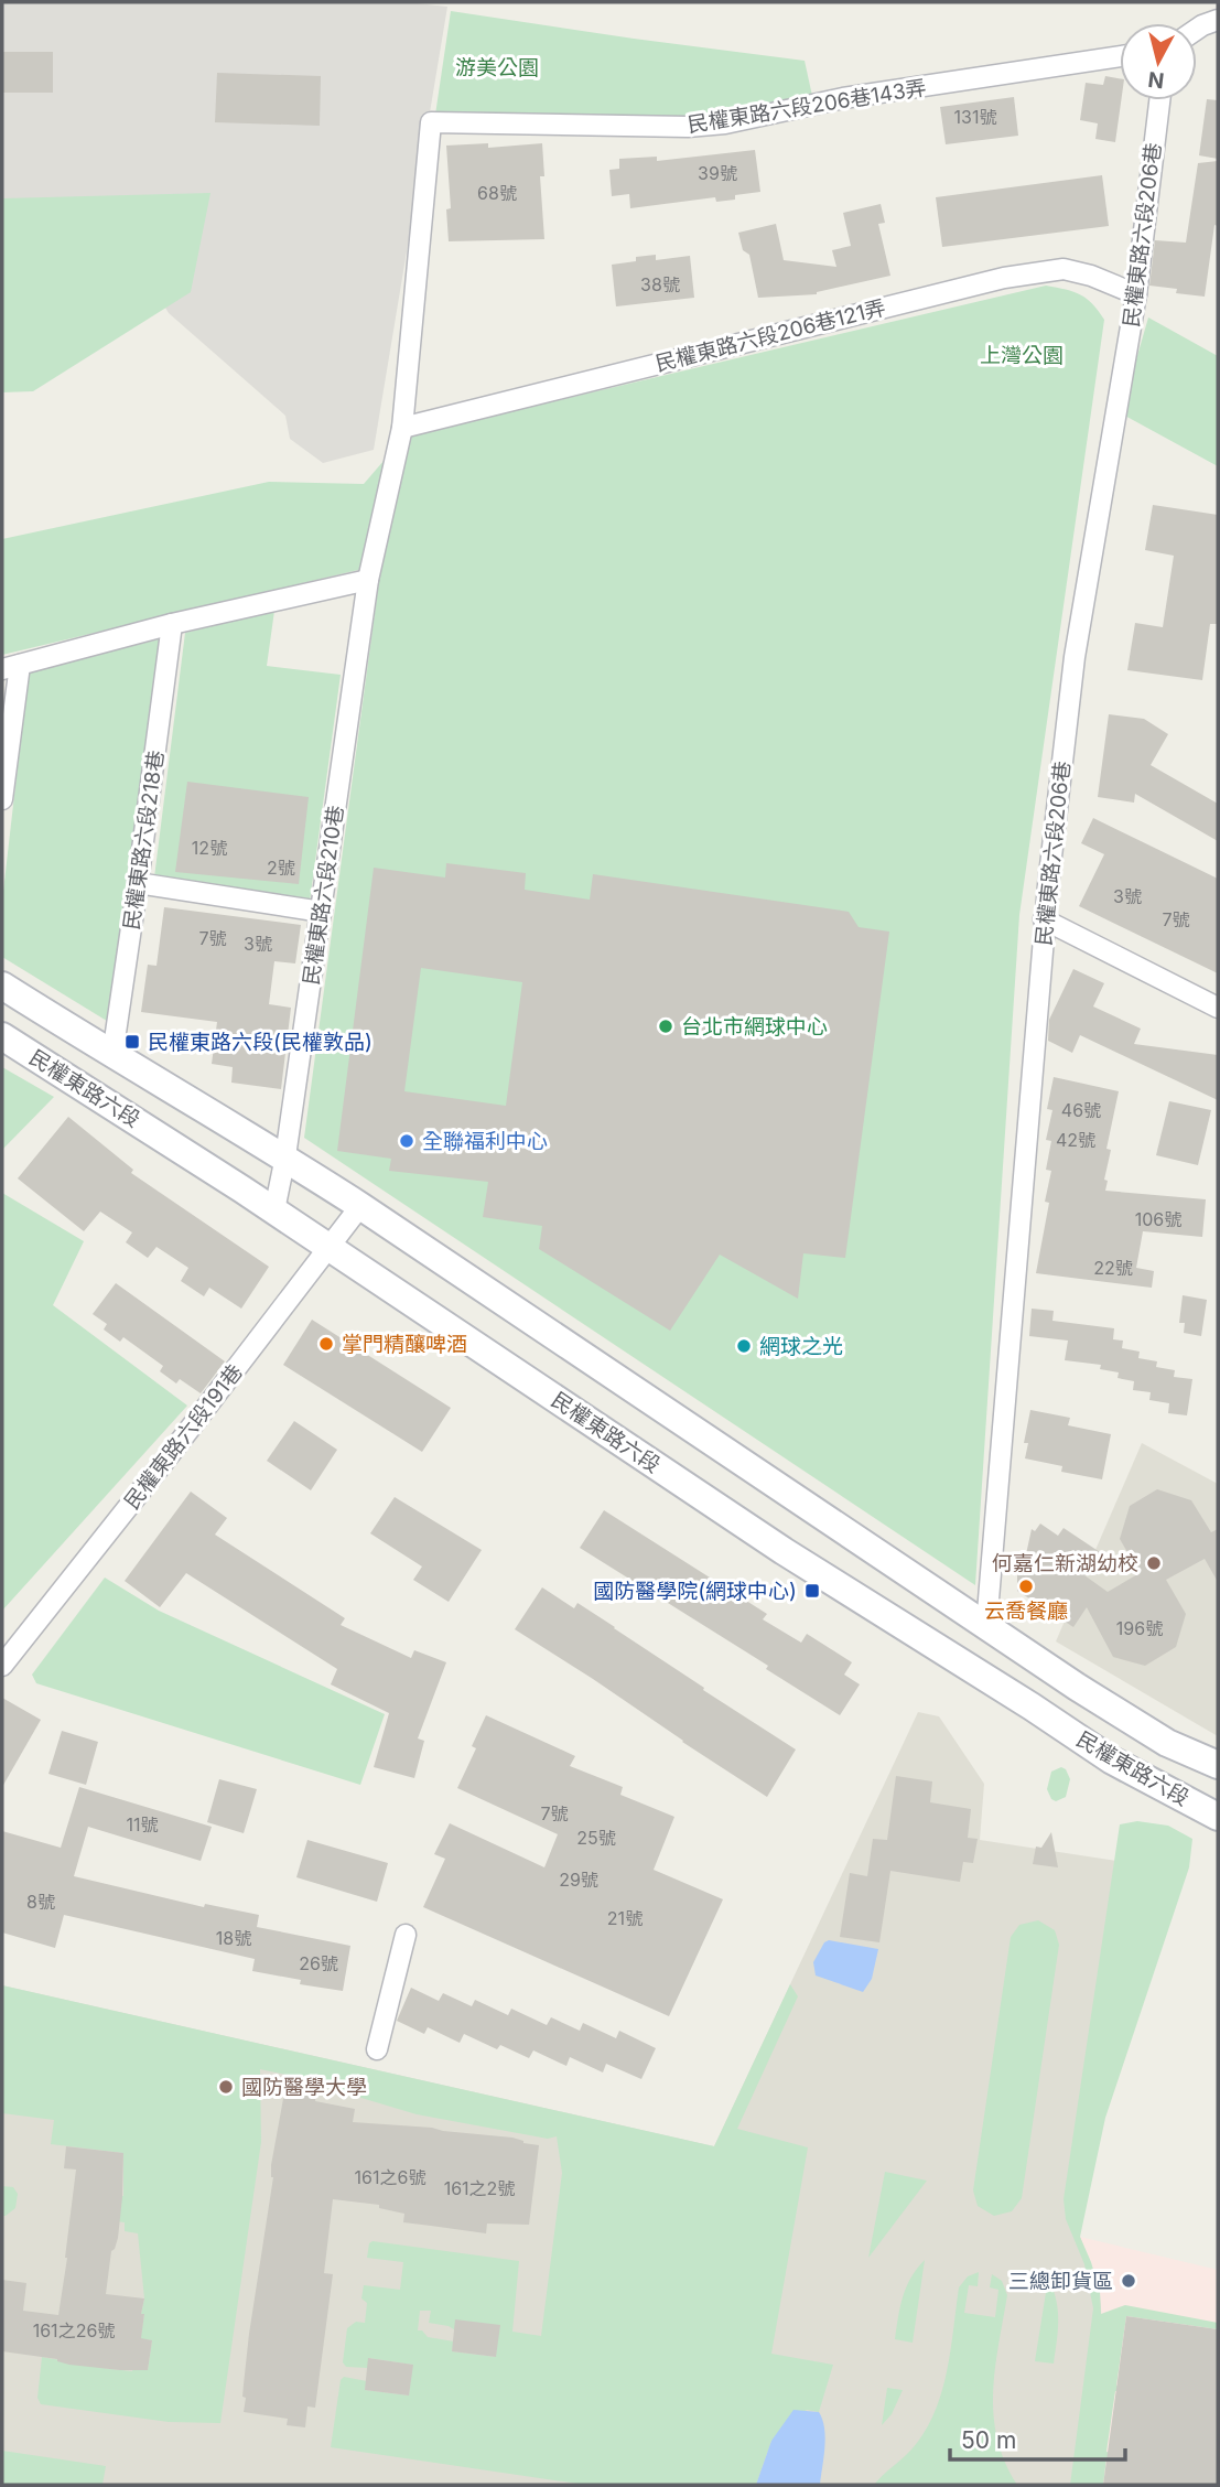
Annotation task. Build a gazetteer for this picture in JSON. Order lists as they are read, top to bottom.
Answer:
{
  "streets": {
    "main road": ["民權東路六段"],
    "street": [
      "民權東路六段206巷143弄",
      "民權東路六段206巷",
      "民權東路六段206巷121弄",
      "民權東路六段218巷",
      "民權東路六段210巷",
      "民權東路六段191巷"
    ]
  },
  "crossings": [
    ["民權東路六段206巷143弄", "民權東路六段210巷"],
    ["民權東路六段206巷", "民權東路六段206巷121弄"],
    ["民權東路六段206巷", "民權東路六段"],
    ["民權東路六段206巷121弄", "民權東路六段210巷"],
    ["民權東路六段218巷", "民權東路六段"],
    ["民權東路六段210巷", "民權東路六段"],
    ["民權東路六段", "民權東路六段191巷"]
  ],
  "parks": ["游美公園", "上灣公園"],
  "places": {
    "other": [
      "台北市網球中心",
      "全聯福利中心",
      "掌門精釀啤酒",
      "網球之光",
      "何嘉仁新湖幼校",
      "云喬餐廳",
      "國防醫學大學",
      "三總卸貨區"
    ],
    "transit": ["民權東路六段(民權敦品)", "國防醫學院(網球中心)"]
  },
  "house_numbers": [
    "131號",
    "39號",
    "68號",
    "38號",
    "12號",
    "2號",
    "3號",
    "7號",
    "7號",
    "3號",
    "46號",
    "42號",
    "106號",
    "22號",
    "196號",
    "7號",
    "11號",
    "25號",
    "29號",
    "8號",
    "21號",
    "18號",
    "26號",
    "161之6號",
    "161之2號",
    "161之26號"
  ],
  "scale_bar": "50 m",
  "north": "bottom"
}
